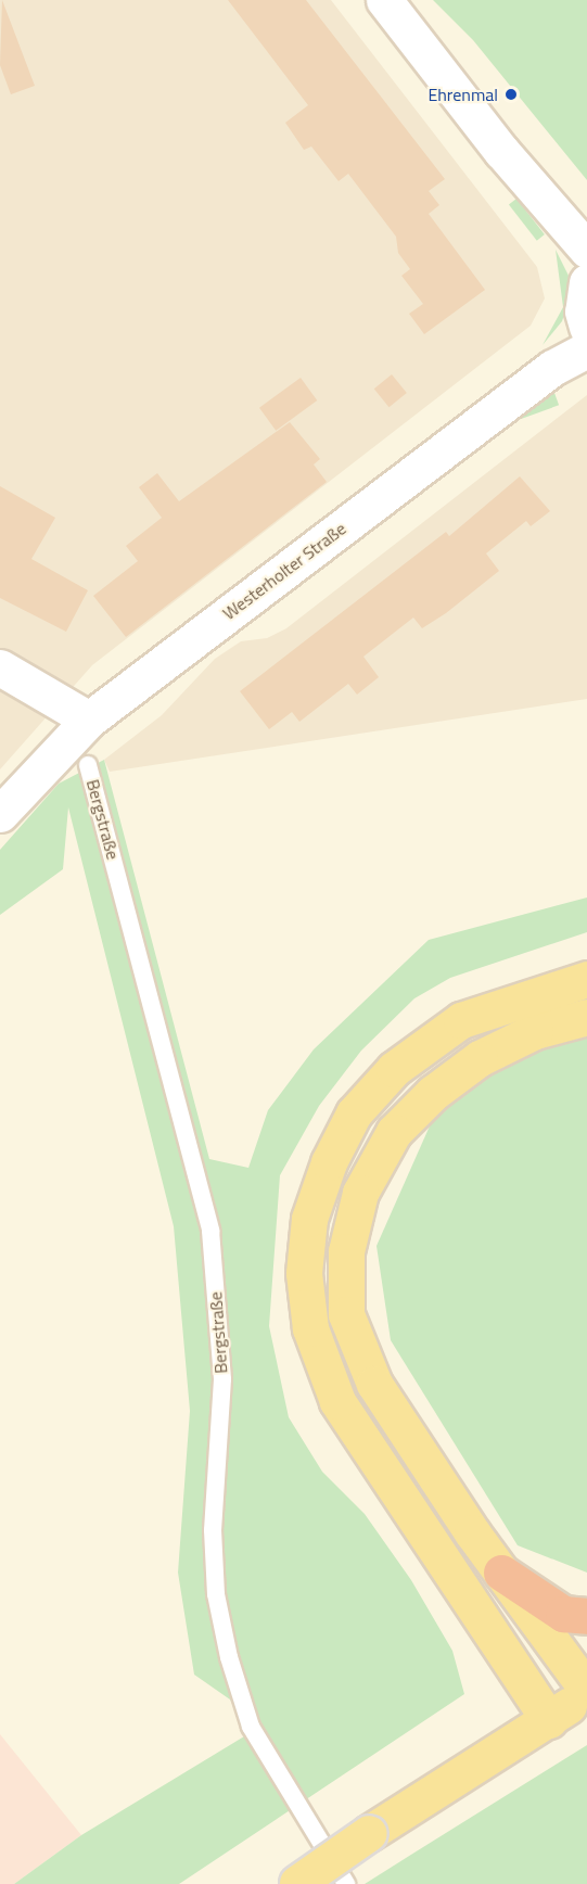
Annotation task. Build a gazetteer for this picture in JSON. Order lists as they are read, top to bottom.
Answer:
{
  "streets": {
    "street": ["Westerholter Straße"],
    "lane": ["Bergstraße"]
  },
  "places": ["Ehrenmal"]
}
